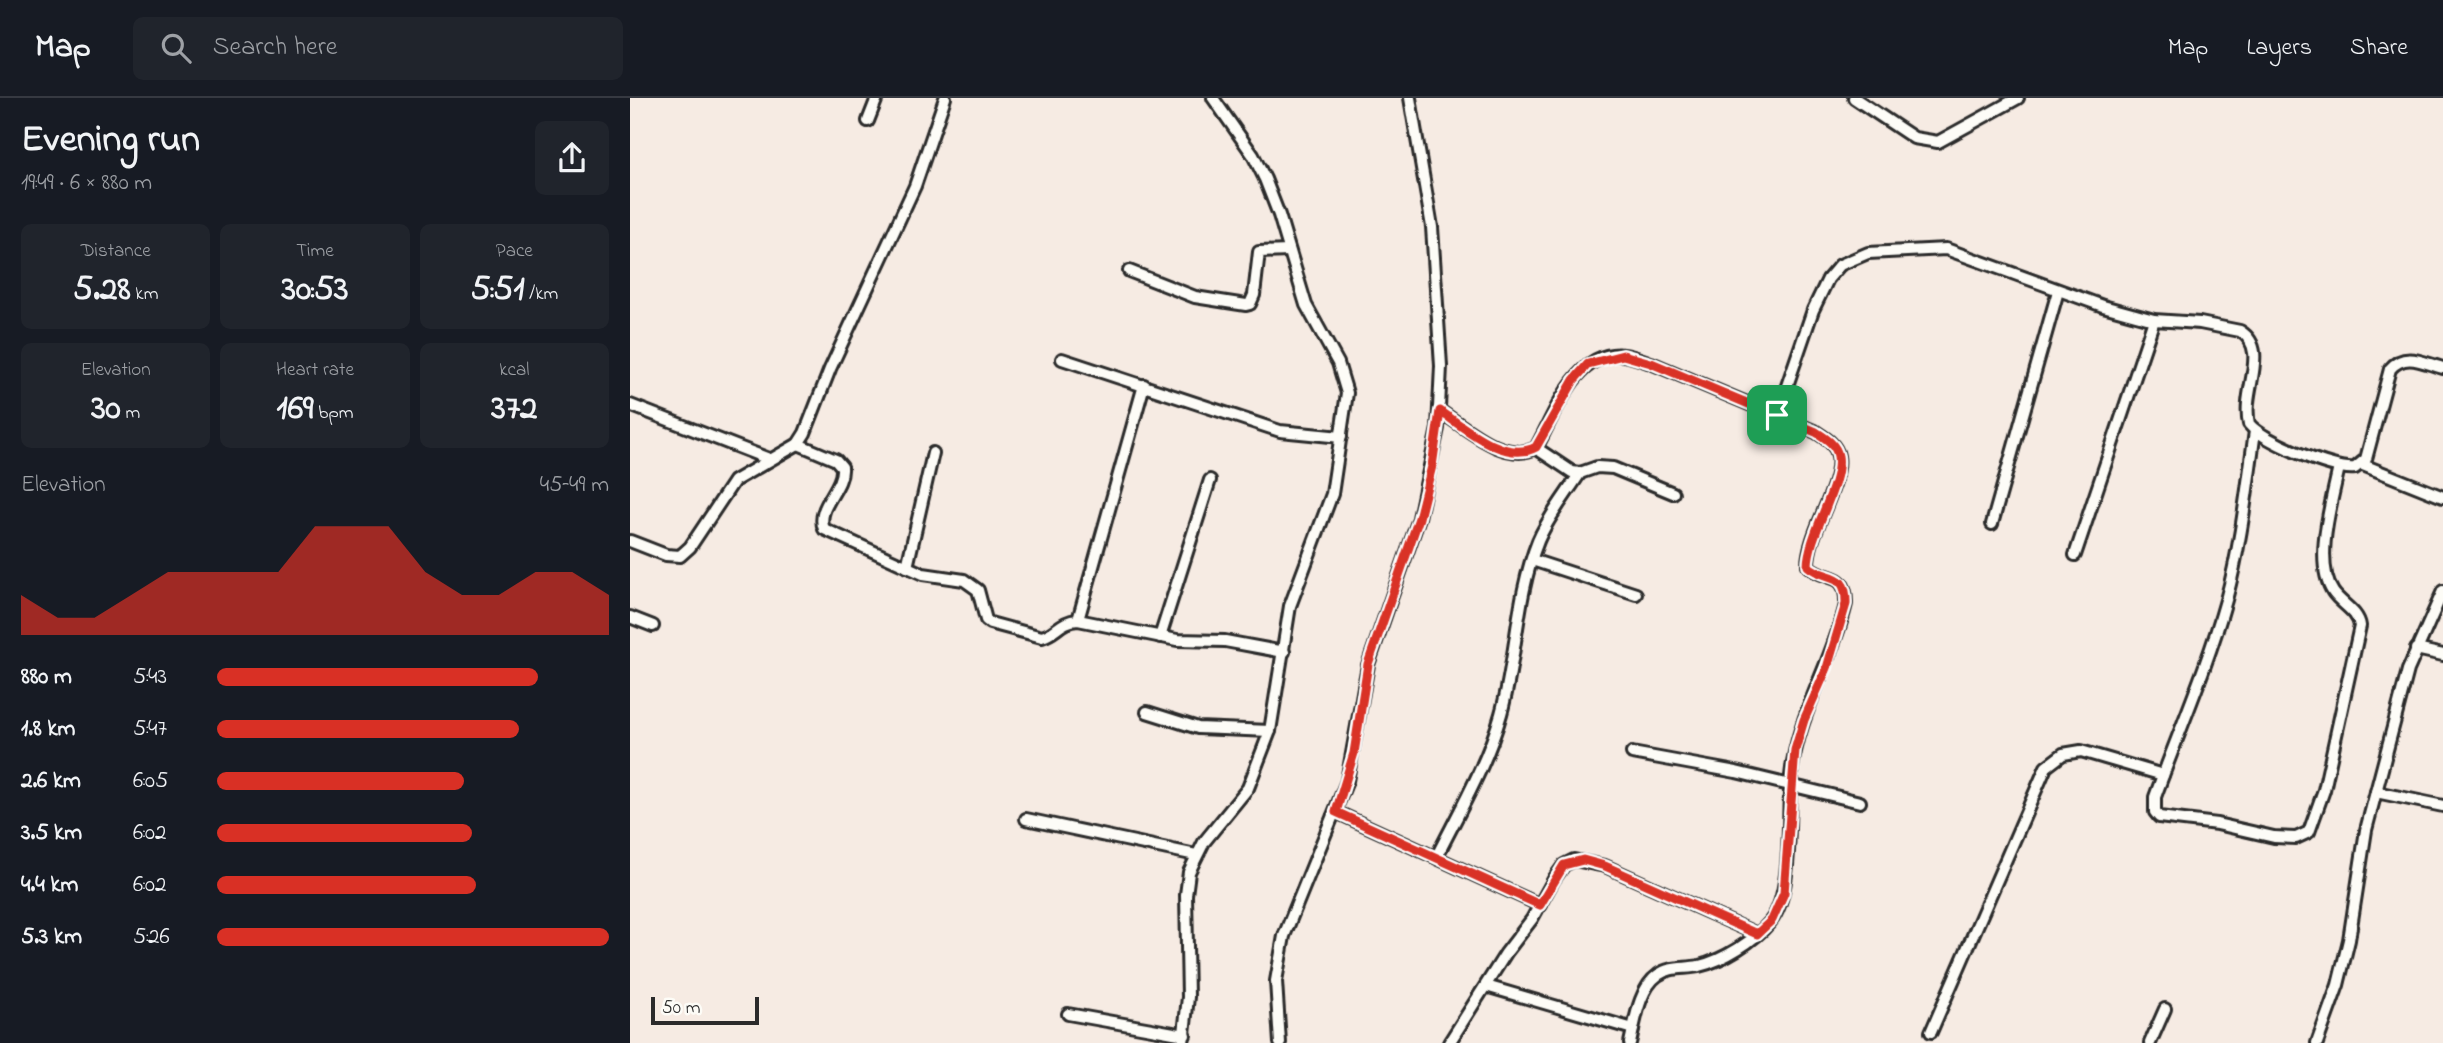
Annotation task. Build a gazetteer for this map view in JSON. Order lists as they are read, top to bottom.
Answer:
{
  "scale_bar": "50 m",
  "page": {
    "header": "Map",
    "search": "Search here",
    "nav": ["Map", "Layers", "Share"],
    "heading": ["Evening run", "19:49 · 6 × 880 m"],
    "stats": [
      ["Distance", "5.28 km"],
      ["Time", "30:53"],
      ["Pace", "5:51 /km"],
      ["Elevation", "30 m"],
      ["Heart rate", "169 bpm"],
      ["kcal", "372"]
    ],
    "chart": ["Elevation", "45–49 m"],
    "list": [
      {
        "name": "880 m",
        "note": "5:43"
      },
      {
        "name": "1.8 km",
        "note": "5:47"
      },
      {
        "name": "2.6 km",
        "note": "6:05"
      },
      {
        "name": "3.5 km",
        "note": "6:02"
      },
      {
        "name": "4.4 km",
        "note": "6:02"
      },
      {
        "name": "5.3 km",
        "note": "5:26"
      }
    ],
    "scale": "50 m"
  }
}
